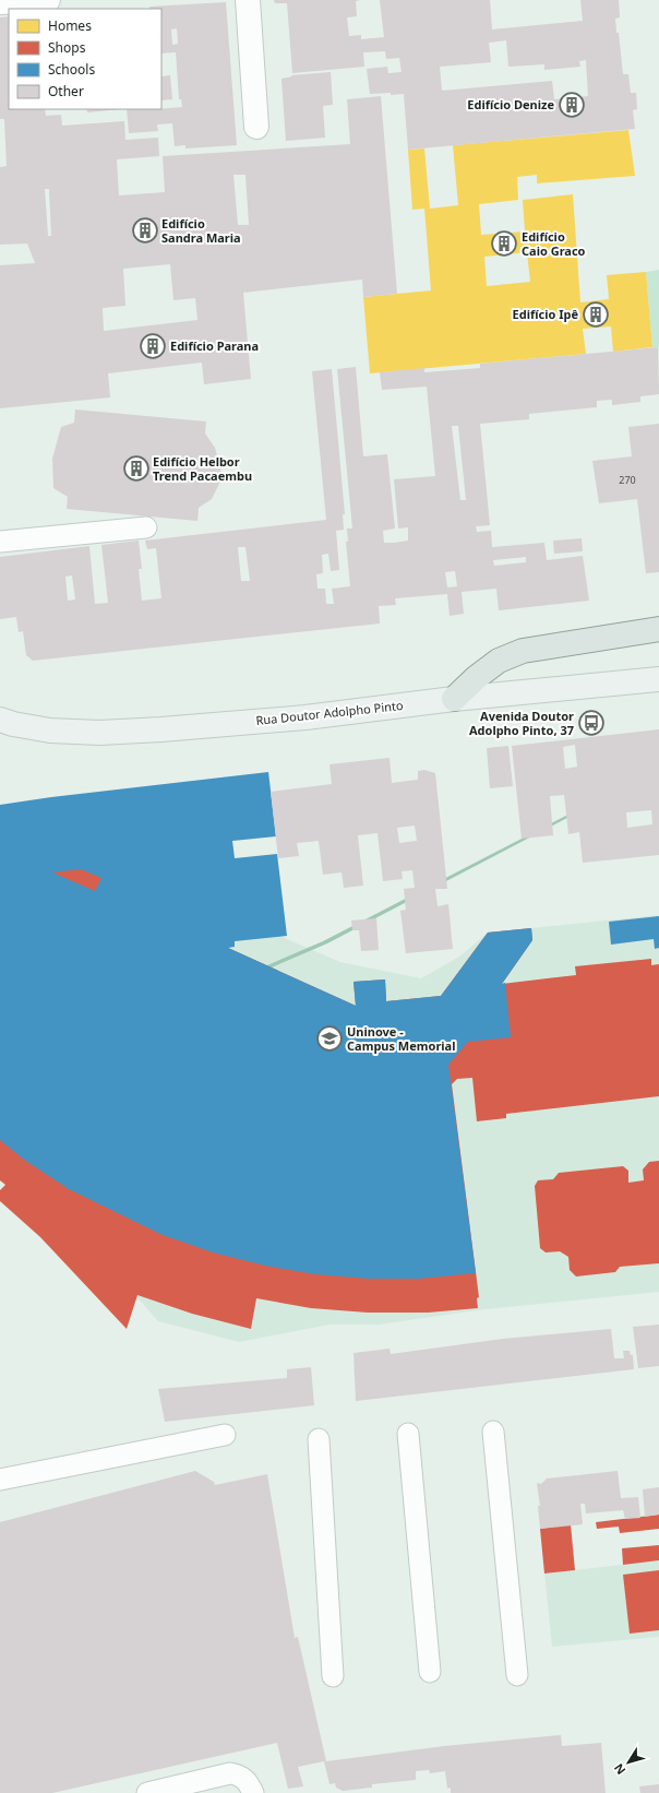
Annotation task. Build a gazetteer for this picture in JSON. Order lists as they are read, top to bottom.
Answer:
{
  "streets": {
    "street": ["Rua Doutor Adolpho Pinto"]
  },
  "places": {
    "building": [
      "Edifício Denize",
      "Edifício Sandra Maria",
      "Edifício Caio Graco",
      "Edifício Ipê",
      "Edifício Parana",
      "Edifício Helbor Trend Pacaembu"
    ],
    "bus stop": ["Avenida Doutor Adolpho Pinto, 37"],
    "school or university": ["Uninove - Campus Memorial"]
  },
  "house_numbers": ["270"],
  "legend": [
    "Homes",
    "Shops",
    "Schools",
    "Other"
  ],
  "north": "bottom left"
}
